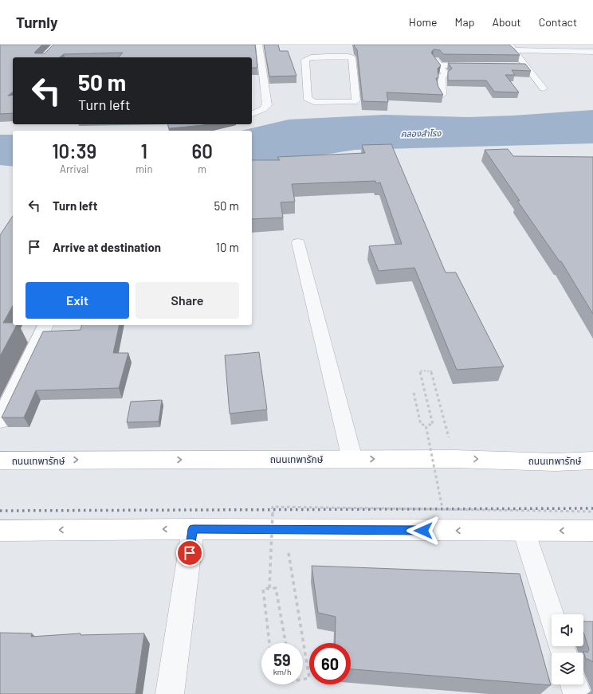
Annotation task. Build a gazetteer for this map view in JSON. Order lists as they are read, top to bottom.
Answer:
{
  "streets": {
    "main road": ["ถนนเทพารักษ์"]
  },
  "water": ["คลองสำโรง"],
  "page": {
    "header": "Turnly",
    "nav": [
      "Home",
      "Map",
      "About",
      "Contact"
    ],
    "turn": ["50 m", "Turn left"],
    "eta": [
      "10:39",
      "Arrival",
      "1",
      "min",
      "60",
      "m"
    ],
    "list": [
      {
        "name": "Turn left",
        "value": "50 m"
      },
      {
        "name": "Arrive at destination",
        "value": "10 m"
      }
    ],
    "buttons": ["Exit", "Share"],
    "speed": "59 km/h",
    "limit": "60"
  }
}
